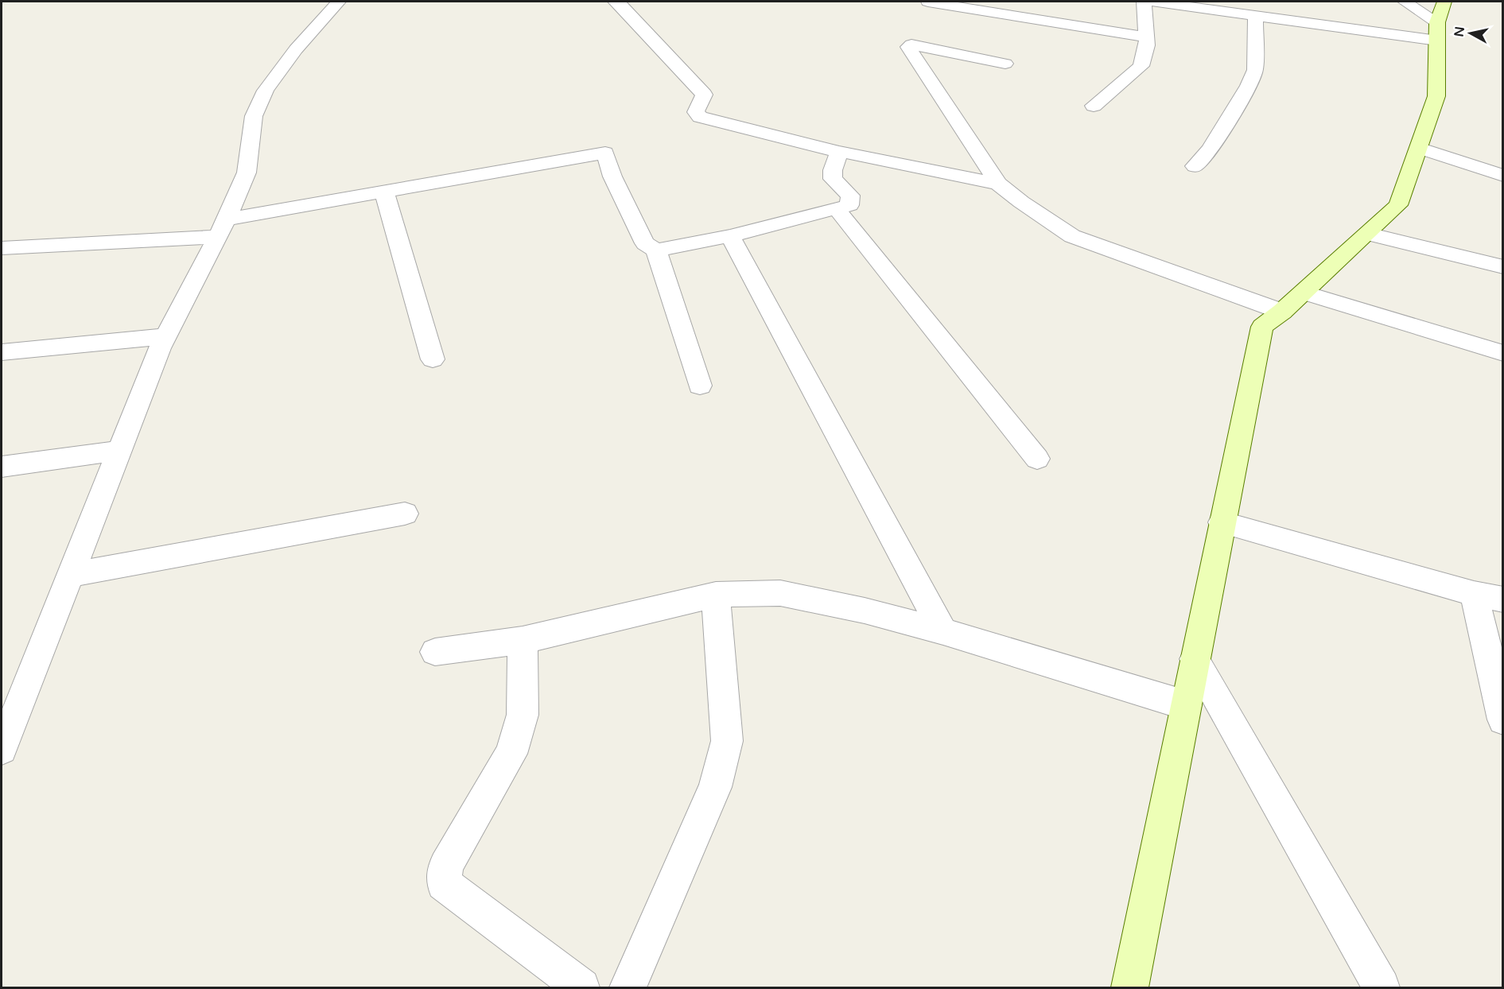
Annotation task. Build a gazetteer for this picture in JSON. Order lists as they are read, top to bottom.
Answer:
{
  "north": "left"
}
